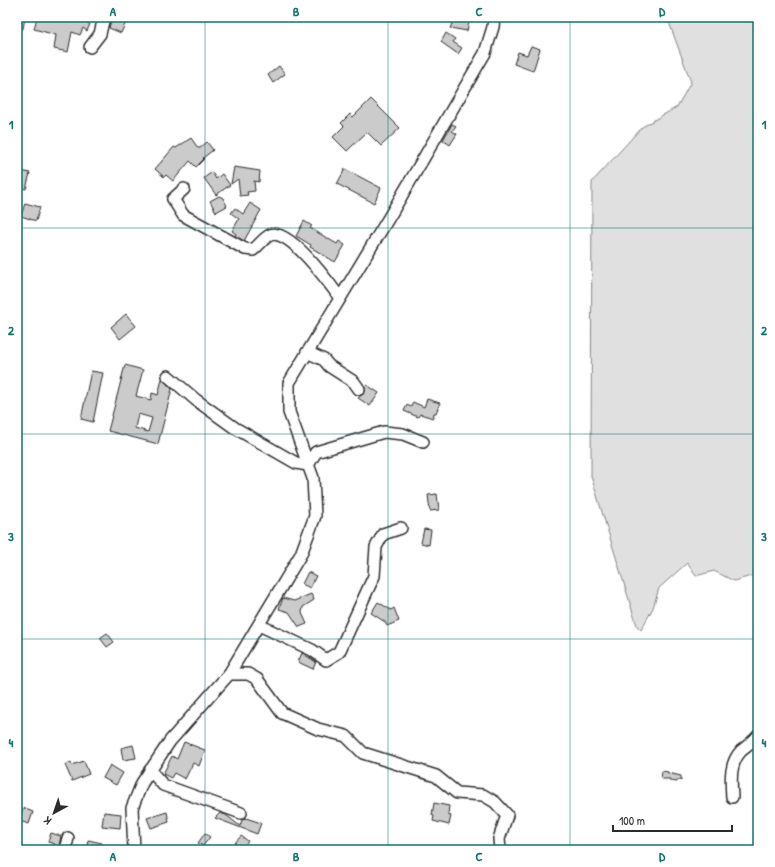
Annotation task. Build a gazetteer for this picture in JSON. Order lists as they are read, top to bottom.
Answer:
{
  "scale_bar": "100 m",
  "north": "bottom left",
  "grid": {
    "columns": [
      "A",
      "B",
      "C",
      "D"
    ],
    "rows": [
      "1",
      "2",
      "3",
      "4"
    ]
  }
}
